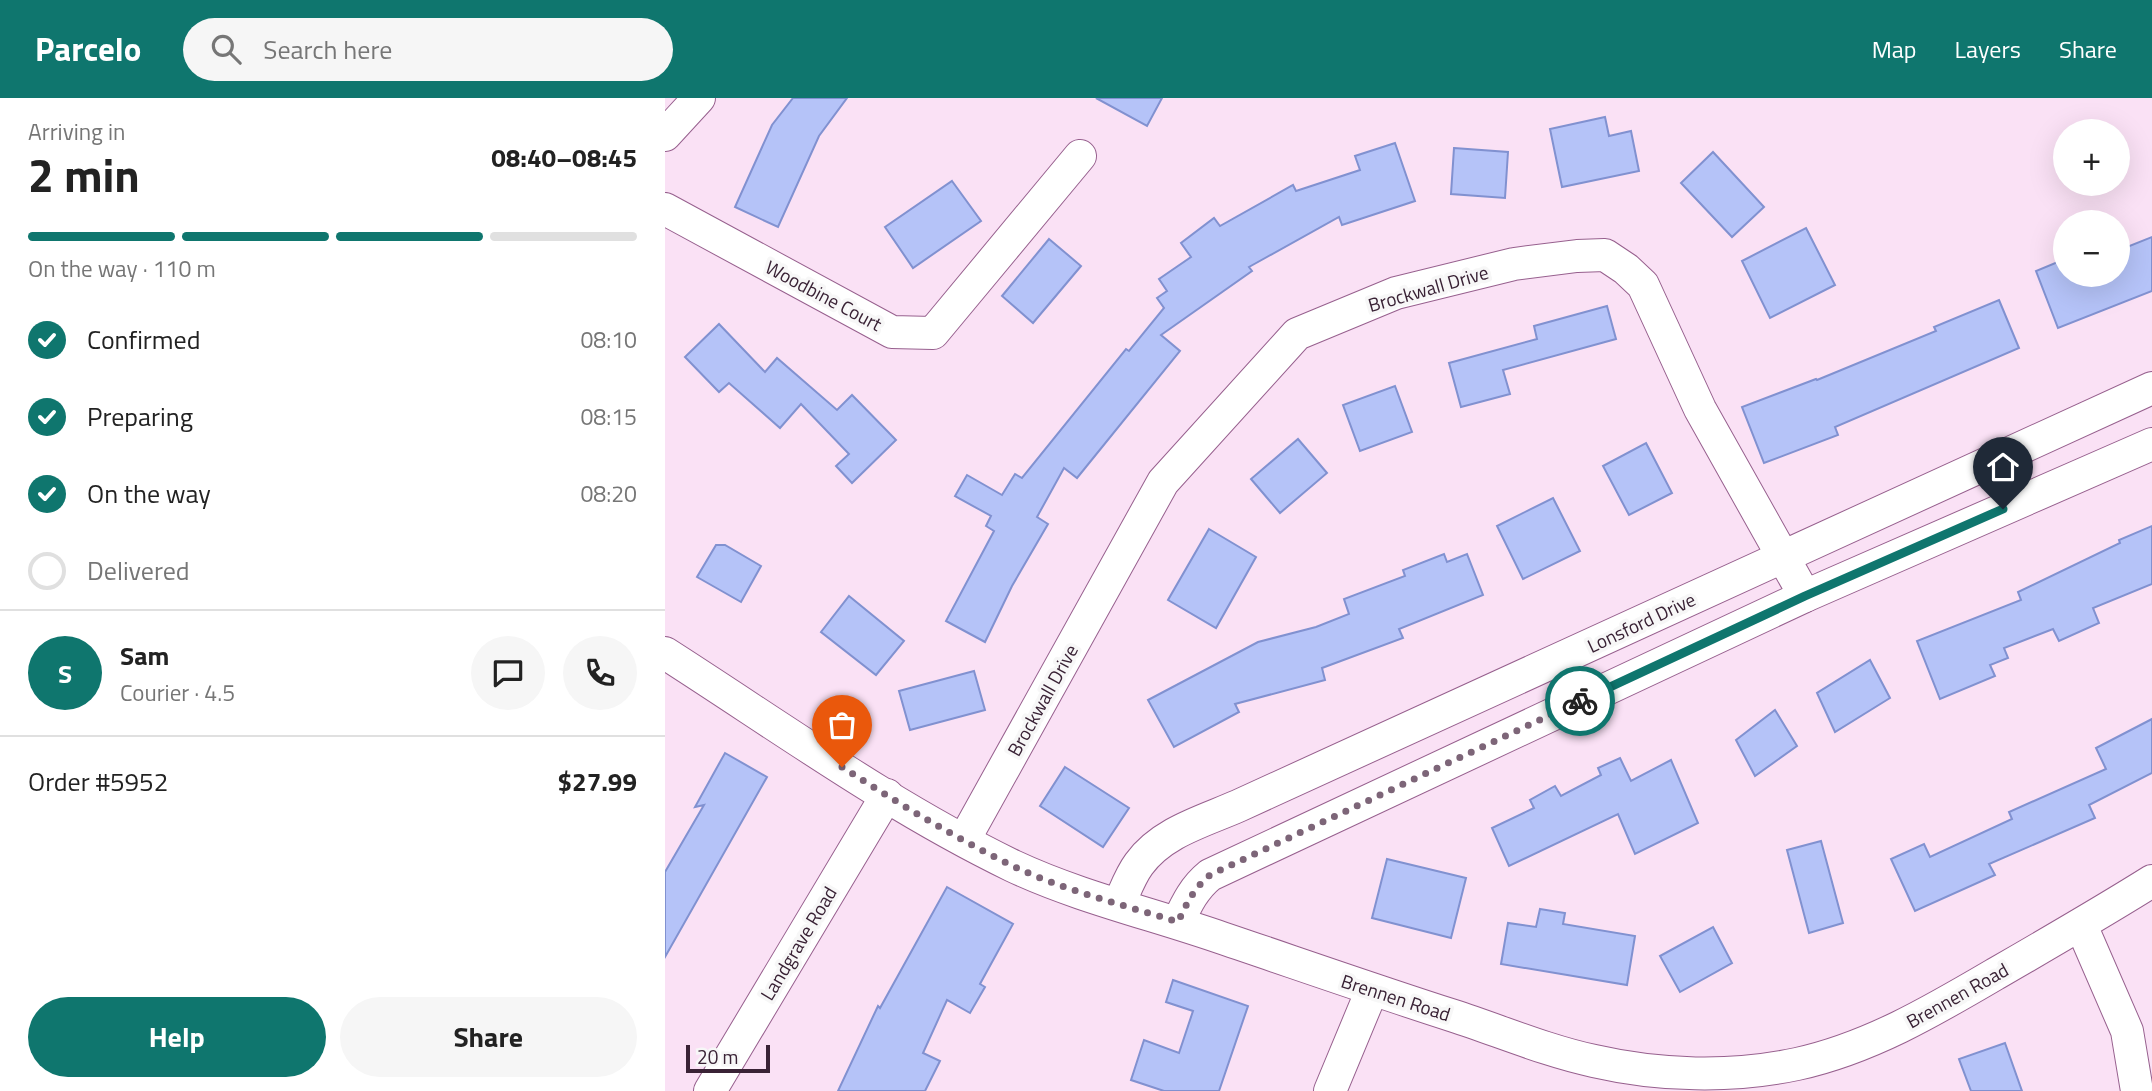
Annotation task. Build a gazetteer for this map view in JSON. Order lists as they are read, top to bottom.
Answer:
{
  "streets": {
    "street": [
      "Brockwall Drive",
      "Woodbine Court",
      "Lonsford Drive",
      "Landgrave Road",
      "Brennen Road"
    ]
  },
  "crossings": [
    ["Brockwall Drive", "Lonsford Drive"],
    ["Brockwall Drive", "Brennen Road"],
    ["Lonsford Drive", "Brennen Road"],
    ["Landgrave Road", "Brennen Road"]
  ],
  "scale_bar": "20 m",
  "page": {
    "header": "Parcelo",
    "search": "Search here",
    "nav": ["Map", "Layers", "Share"],
    "heading": ["2 min", "Arriving in", "08:40–08:45"],
    "panel": [
      "Sam",
      "Courier · 4.5",
      "Order #5952",
      "$27.99"
    ],
    "map_buttons": ["+", "−"],
    "bar": "On the way · 110 m",
    "list": [
      ["Confirmed", "08:10"],
      ["Preparing", "08:15"],
      ["On the way", "08:20"],
      "Delivered"
    ],
    "round": "S",
    "buttons": ["Help", "Share"],
    "scale": "20 m"
  }
}
